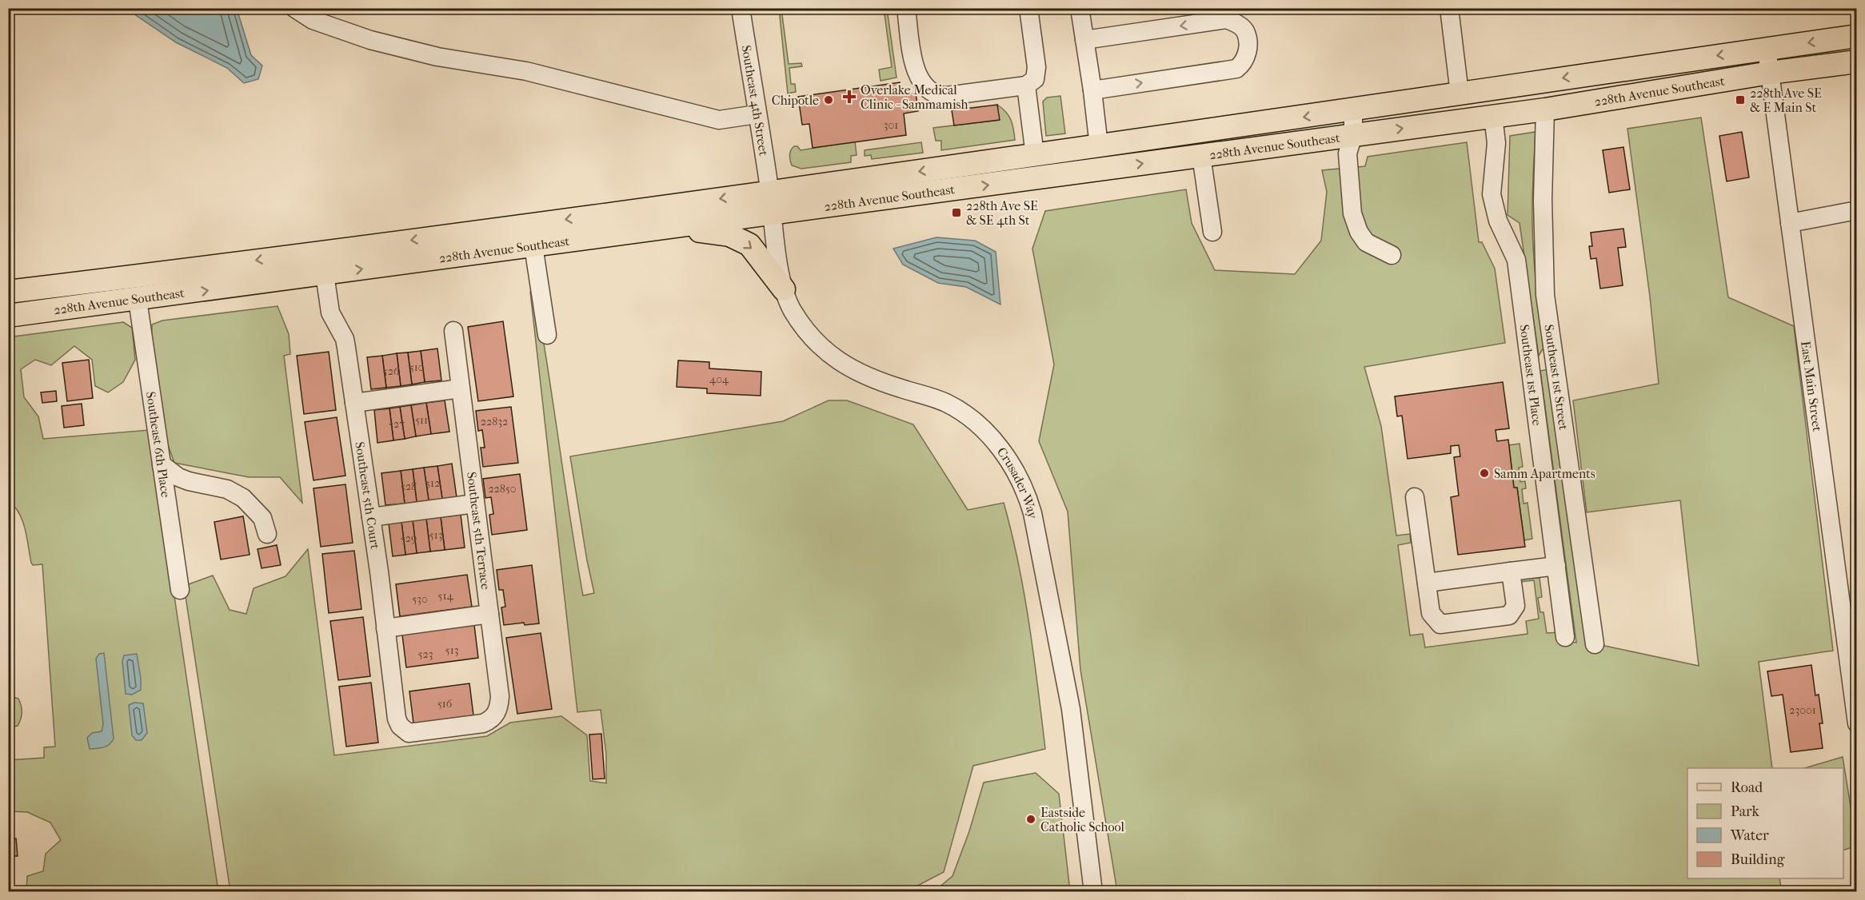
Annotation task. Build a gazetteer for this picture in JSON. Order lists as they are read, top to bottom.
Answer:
{
  "streets": {
    "main road": ["228th Avenue Southeast"],
    "street": [
      "Southeast 4th Street",
      "Southeast 1st Place",
      "Southeast 1st Street",
      "East Main Street",
      "Southeast 6th Place",
      "Crusader Way",
      "Southeast 5th Court",
      "Southeast 5th Terrace"
    ]
  },
  "crossings": [
    ["228th Avenue Southeast", "Southeast 4th Street"],
    ["228th Avenue Southeast", "Southeast 1st Place"],
    ["228th Avenue Southeast", "Southeast 1st Street"],
    ["228th Avenue Southeast", "East Main Street"],
    ["228th Avenue Southeast", "Southeast 6th Place"],
    ["228th Avenue Southeast", "Crusader Way"],
    ["228th Avenue Southeast", "Southeast 5th Court"],
    ["Southeast 4th Street", "Crusader Way"],
    ["Southeast 5th Court", "Southeast 5th Terrace"]
  ],
  "places": {
    "health": ["Overlake Medical Clinic - Sammamish"],
    "other": ["Chipotle", "Samm Apartments", "Eastside Catholic School"],
    "transit": ["228th Ave SE & E Main St", "228th Ave SE & SE 4th St"]
  },
  "house_numbers": [
    "301",
    "510",
    "526",
    "404",
    "511",
    "22832",
    "527",
    "512",
    "528",
    "22850",
    "513",
    "529",
    "514",
    "530",
    "513",
    "523",
    "516",
    "23001"
  ],
  "legend": [
    "Road",
    "Park",
    "Water",
    "Building"
  ]
}
